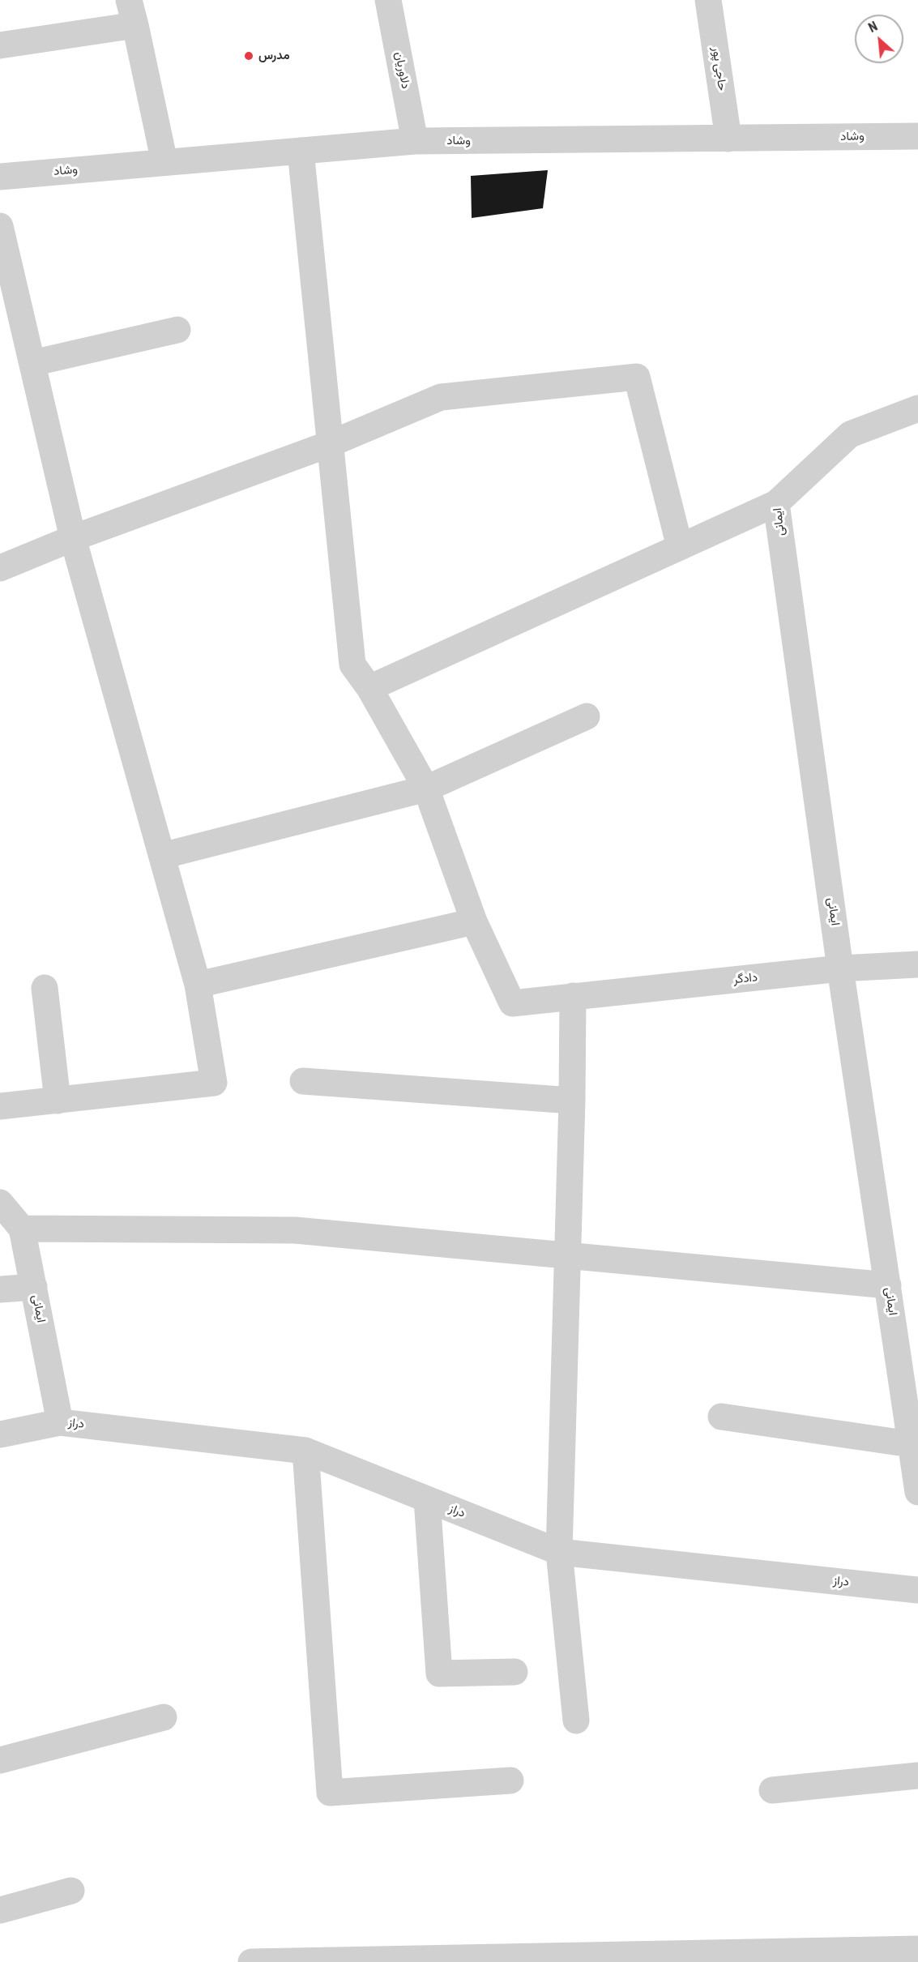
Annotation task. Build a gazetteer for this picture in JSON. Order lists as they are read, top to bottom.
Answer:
{
  "streets": {
    "street": [
      "حاجی پور",
      "دلاوریان",
      "وشاد",
      "ایمانی",
      "دادگر",
      "دراز"
    ]
  },
  "crossings": [
    ["حاجی پور", "وشاد"],
    ["دلاوریان", "وشاد"],
    ["ایمانی", "دادگر"],
    ["ایمانی", "دراز"]
  ],
  "places": ["مدرس"],
  "north": "top left"
}
